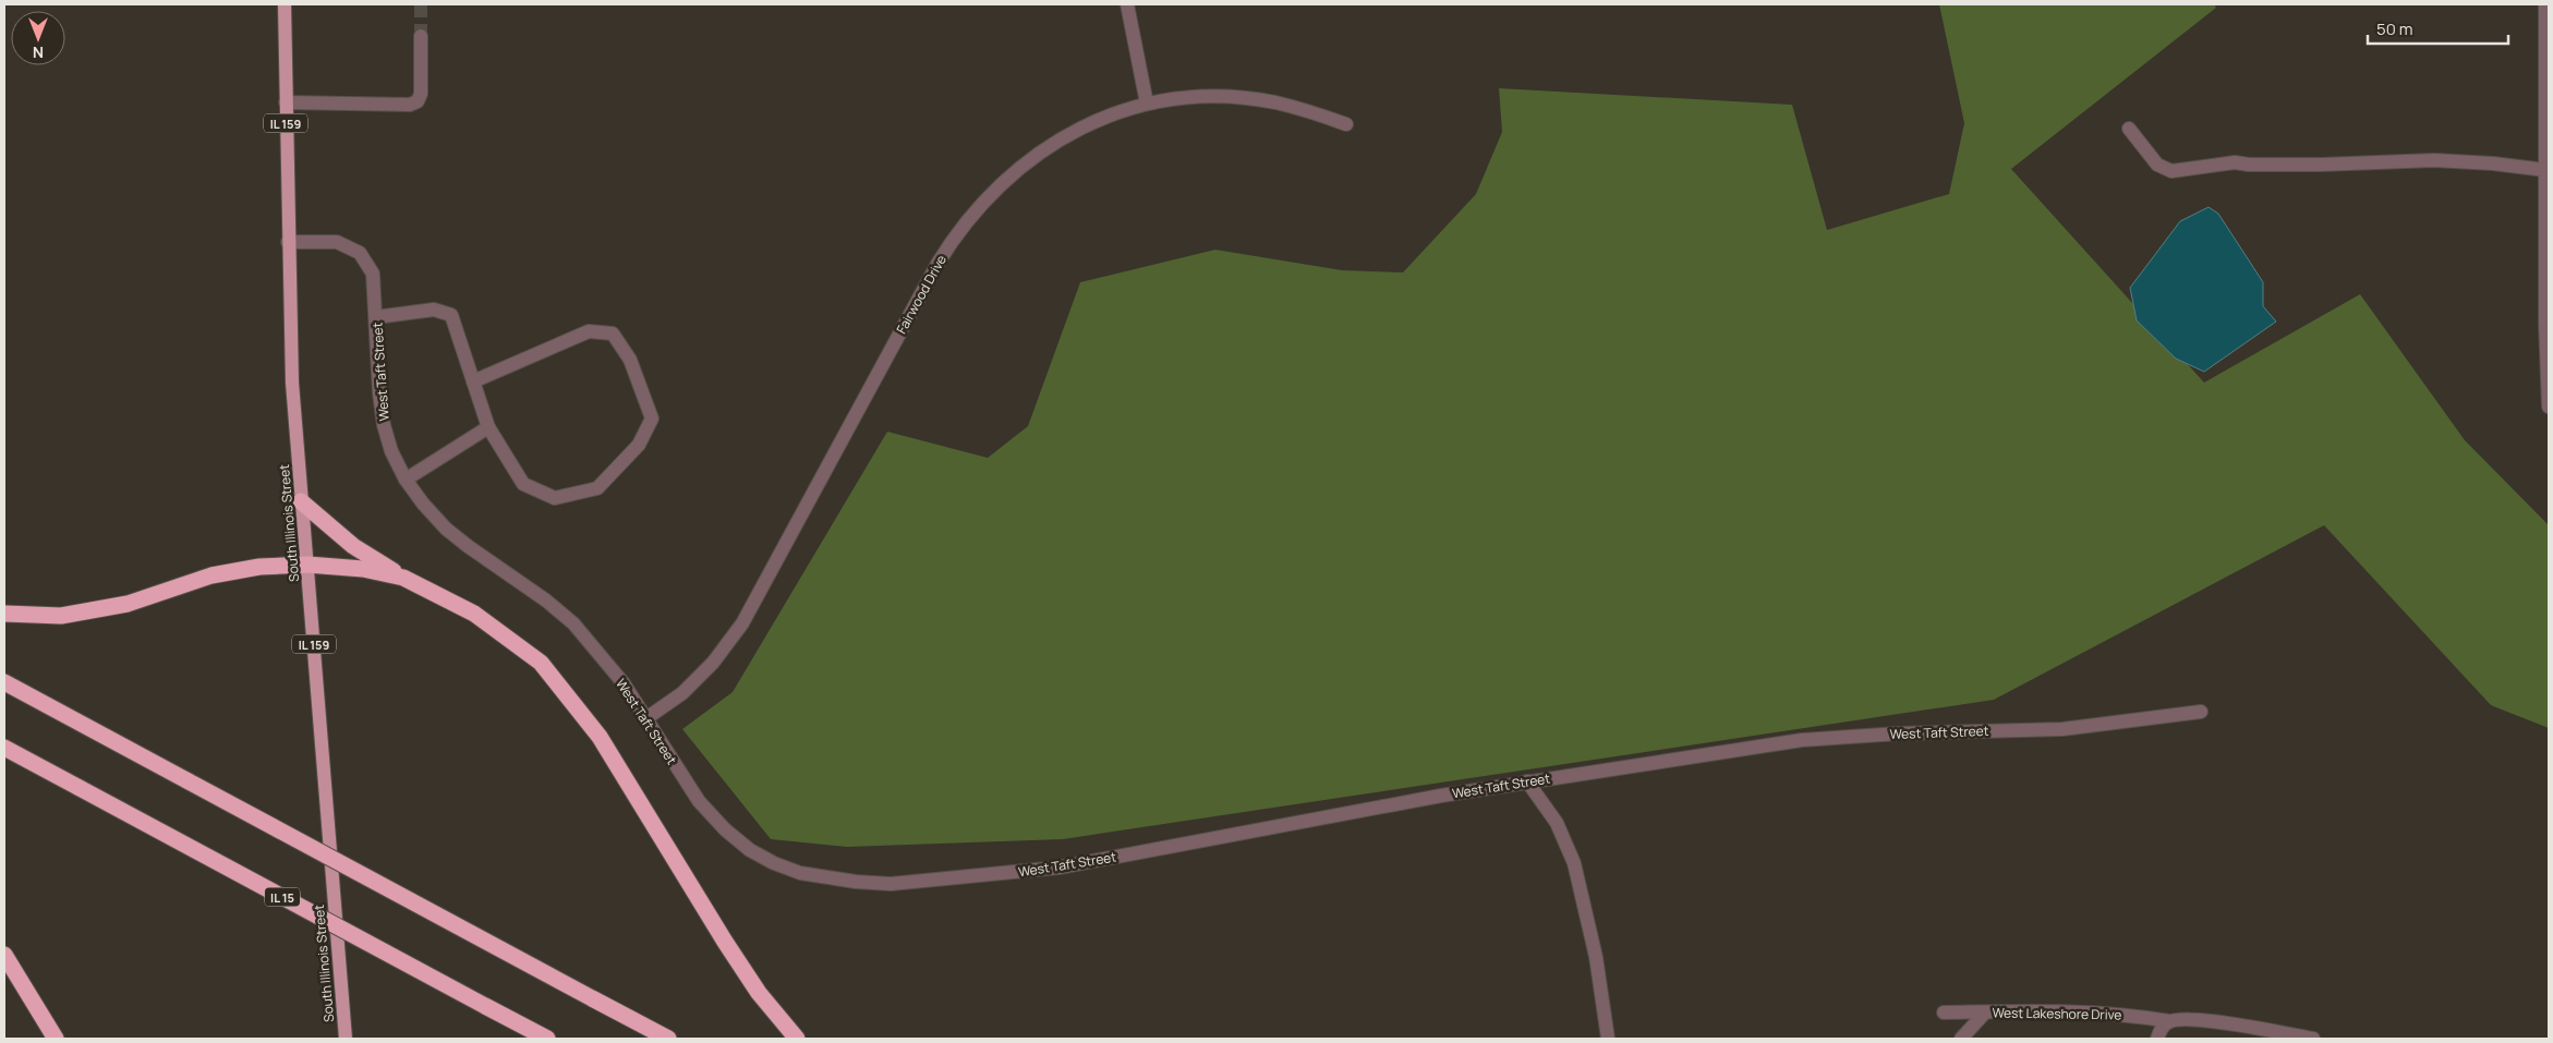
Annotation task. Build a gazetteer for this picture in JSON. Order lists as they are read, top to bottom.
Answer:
{
  "streets": {
    "highway": ["IL 15"],
    "main road": ["IL 159", "South Illinois Street"],
    "street": ["Fairwood Drive", "West Taft Street", "West Lakeshore Drive"]
  },
  "crossings": [
    ["Fairwood Drive", "West Taft Street"],
    ["West Taft Street", "South Illinois Street"]
  ],
  "scale_bar": "50 m",
  "north": "bottom"
}
